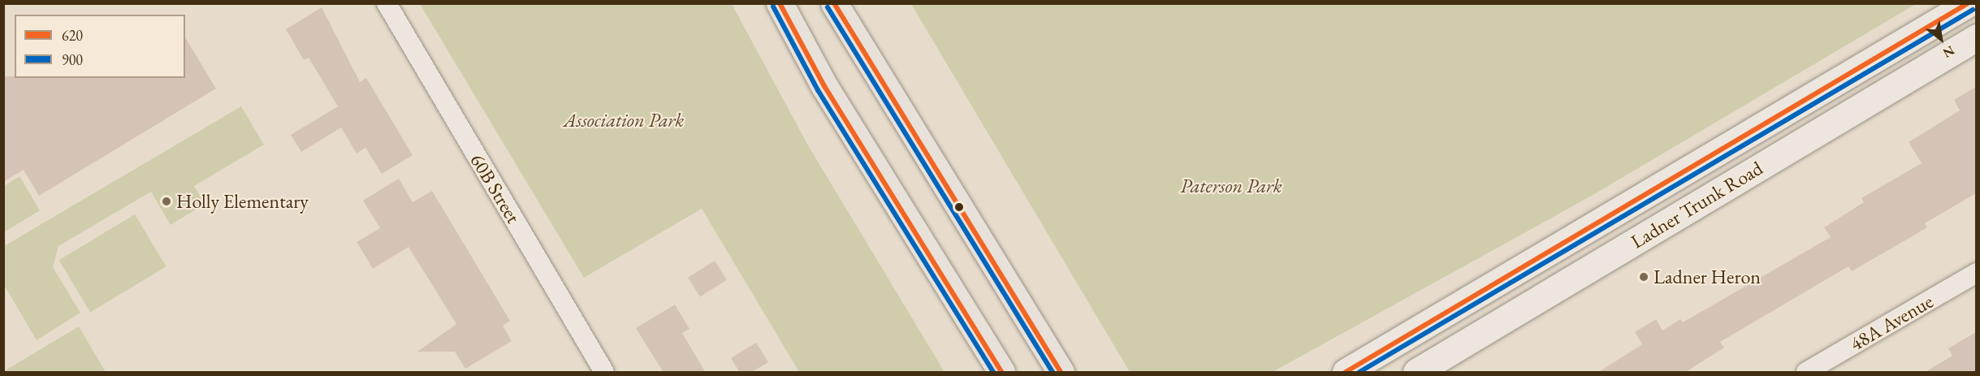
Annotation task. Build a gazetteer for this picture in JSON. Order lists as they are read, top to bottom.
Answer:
{
  "streets": {
    "main road": ["Ladner Trunk Road"],
    "street": ["60B Street", "48A Avenue"]
  },
  "parks": ["Association Park", "Paterson Park"],
  "places": ["Holly Elementary", "Ladner Heron"],
  "lines": ["transit line 620", "transit line 900"],
  "legend": ["620", "900"],
  "north": "bottom right"
}
